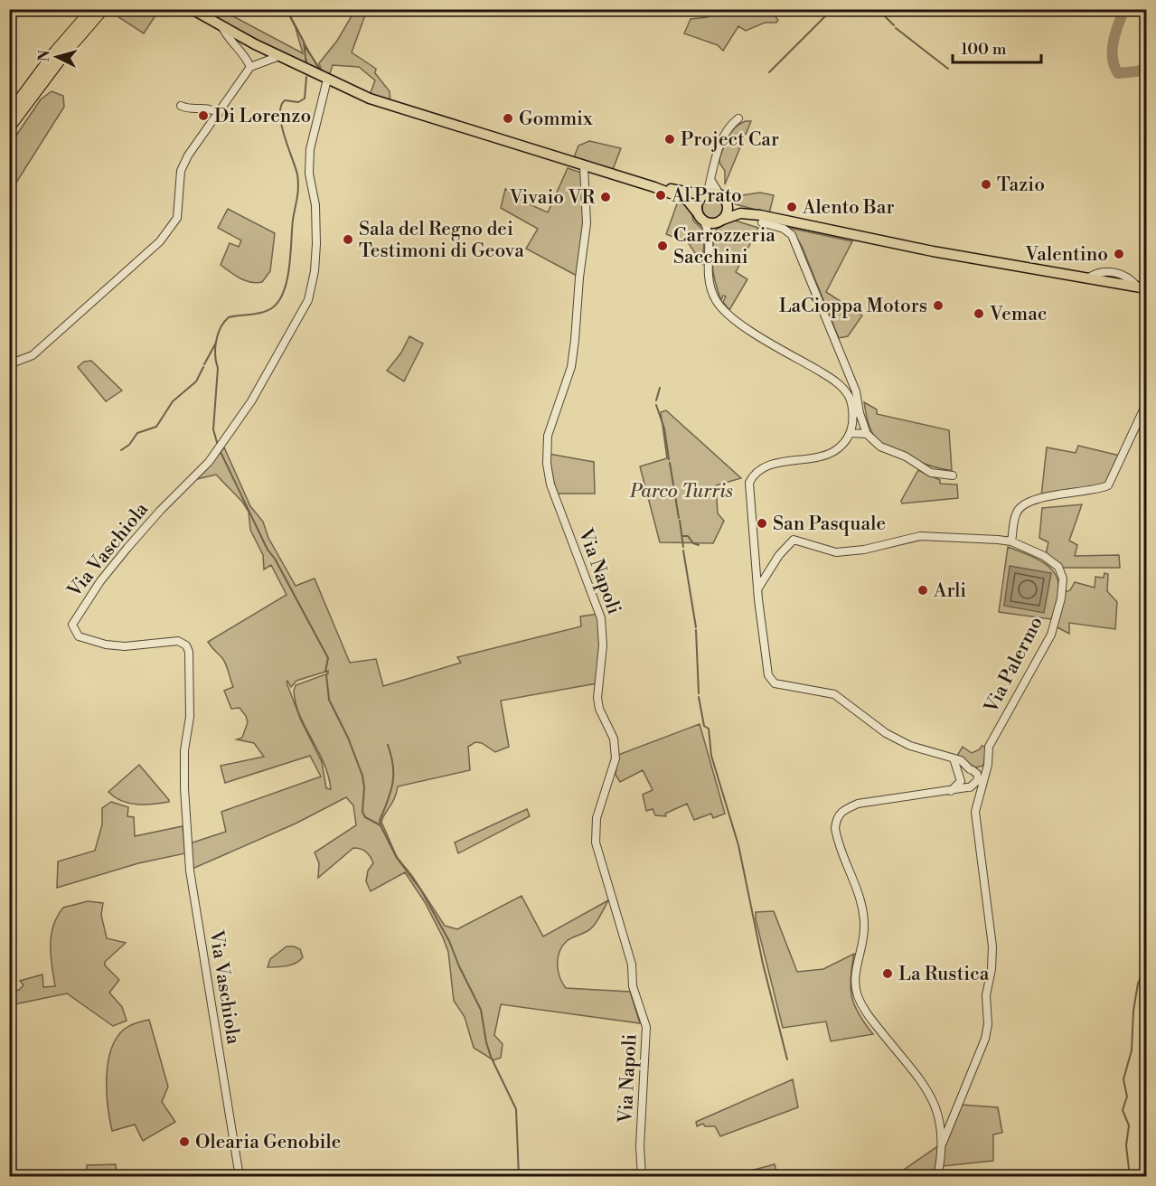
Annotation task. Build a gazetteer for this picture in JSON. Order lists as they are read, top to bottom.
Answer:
{
  "streets": {
    "street": ["Via Vaschiola", "Via Napoli", "Via Palermo"]
  },
  "parks": ["Parco Turris"],
  "places": [
    "Di Lorenzo",
    "Gommix",
    "Project Car",
    "Tazio",
    "Al Prato",
    "Vivaio VR",
    "Alento Bar",
    "Sala del Regno dei Testimoni di Geova",
    "Carrozzeria Sacchini",
    "Valentino",
    "LaCioppa Motors",
    "Vemac",
    "San Pasquale",
    "Arli",
    "La Rustica",
    "Olearia Genobile"
  ],
  "scale_bar": "100 m",
  "north": "left"
}
